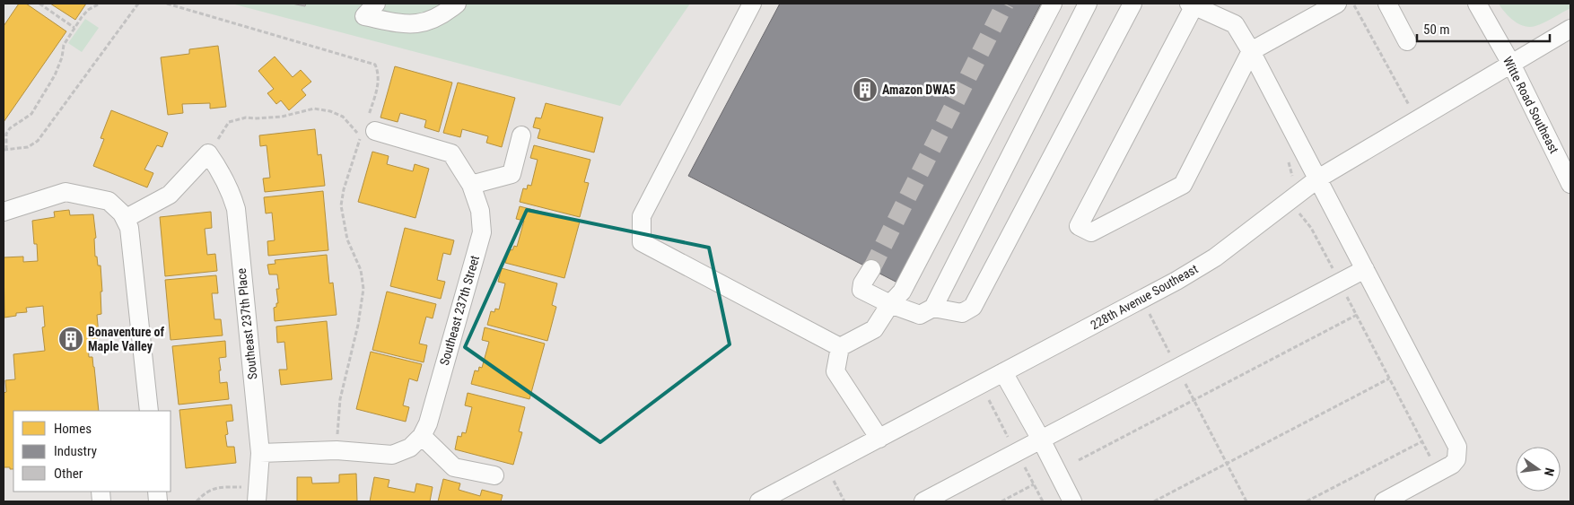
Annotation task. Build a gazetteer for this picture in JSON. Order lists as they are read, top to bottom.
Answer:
{
  "streets": {
    "street": [
      "Witte Road Southeast",
      "228th Avenue Southeast",
      "Southeast 237th Street",
      "Southeast 237th Place"
    ]
  },
  "crossings": [
    ["Witte Road Southeast", "228th Avenue Southeast"]
  ],
  "places": {
    "building": ["Amazon DWA5", "Bonaventure of Maple Valley"]
  },
  "legend": ["Homes", "Industry", "Other"],
  "scale_bar": "50 m",
  "north": "right"
}
